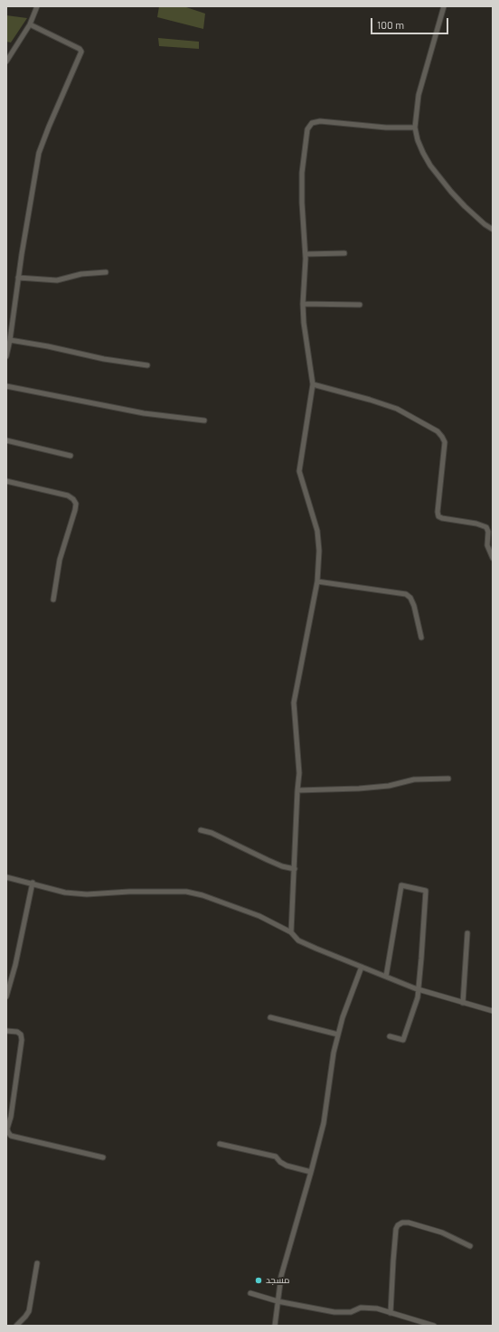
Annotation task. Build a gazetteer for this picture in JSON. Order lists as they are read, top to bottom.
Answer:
{
  "places": ["مسجد"],
  "scale_bar": "100 m"
}
